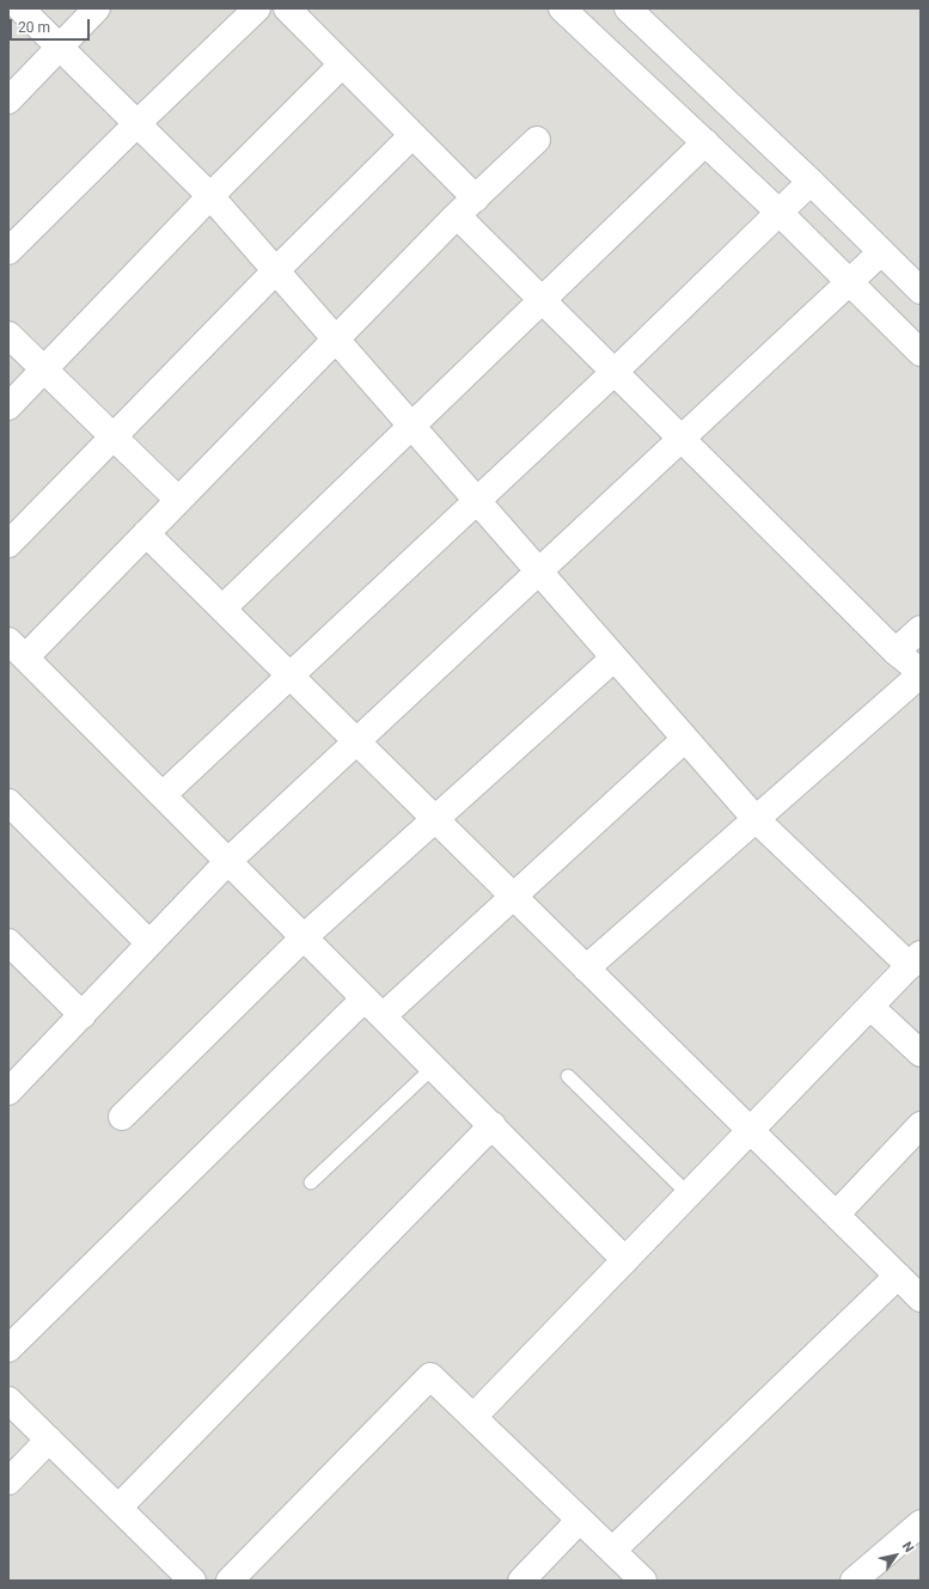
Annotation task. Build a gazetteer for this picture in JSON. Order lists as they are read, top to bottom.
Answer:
{
  "scale_bar": "20 m",
  "north": "top right"
}
